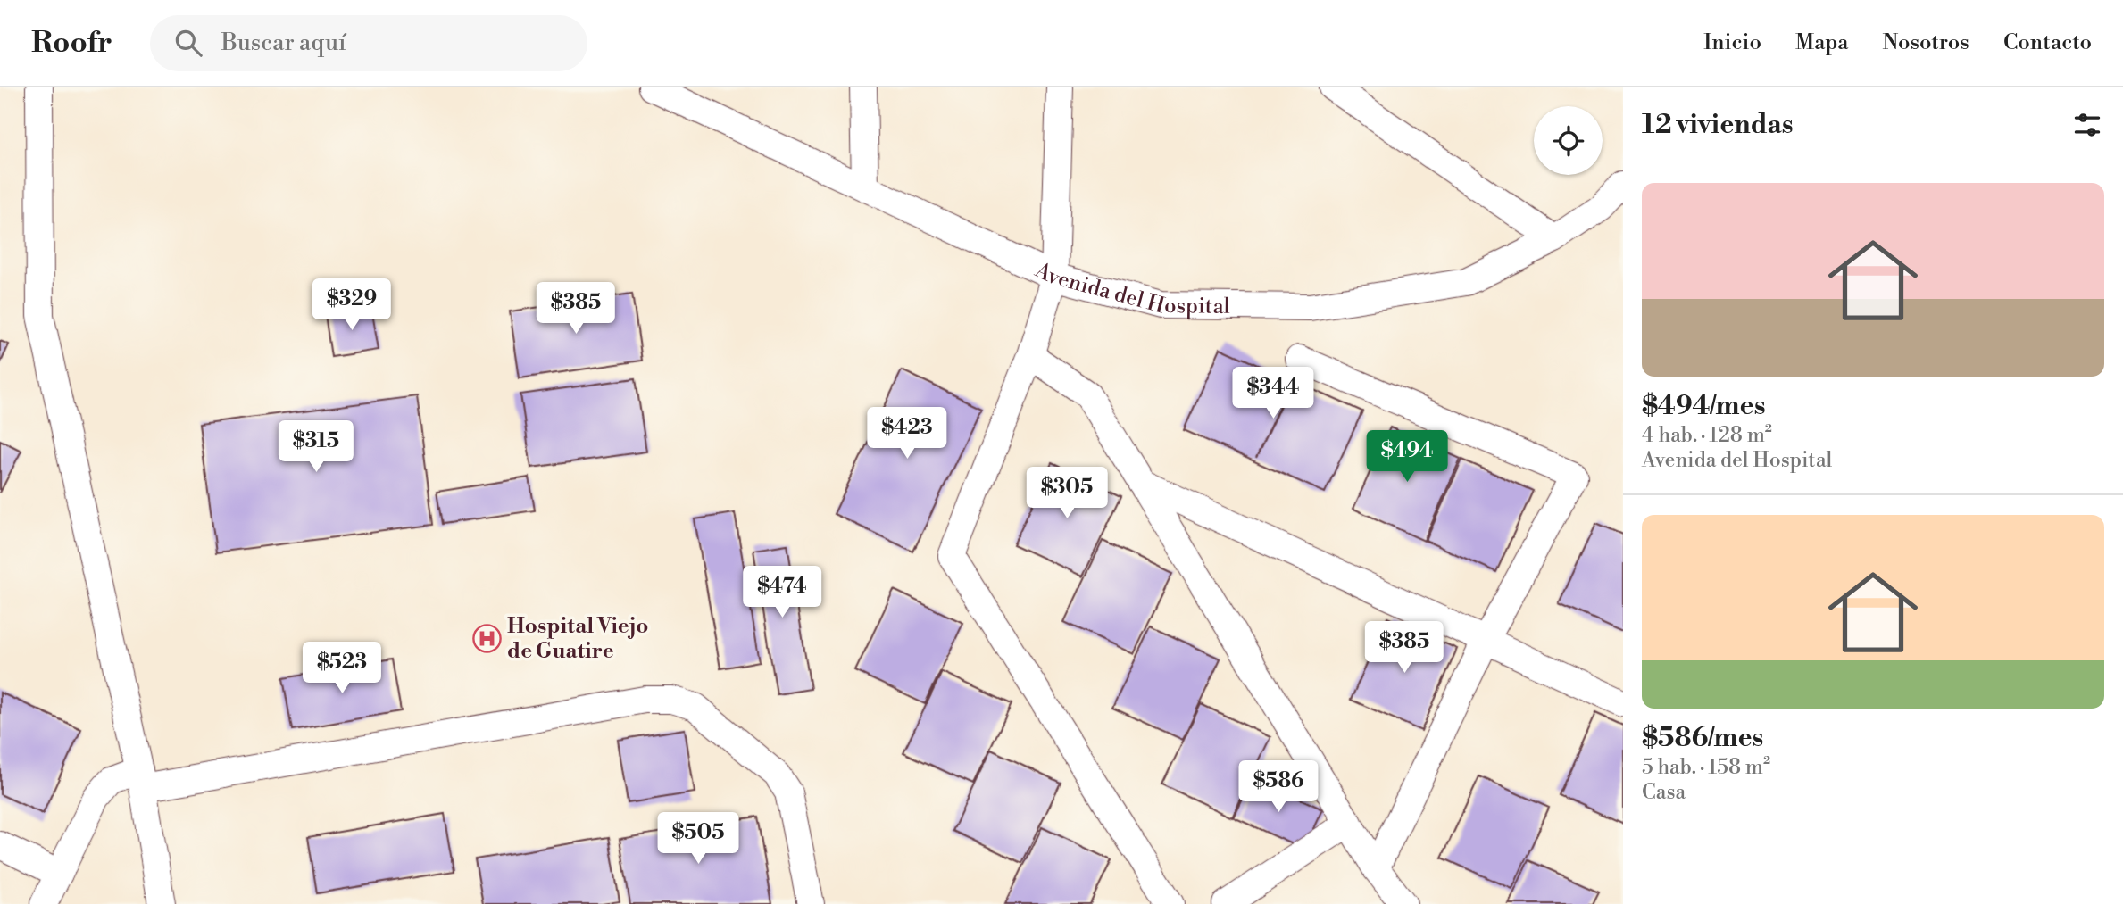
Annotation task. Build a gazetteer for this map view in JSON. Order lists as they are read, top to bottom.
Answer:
{
  "streets": {
    "street": ["Avenida del Hospital"]
  },
  "places": {
    "hospital": ["Hospital Viejo de Guatire"]
  },
  "page": {
    "header": "Roofr",
    "search": "Buscar aquí",
    "nav": [
      "Inicio",
      "Mapa",
      "Nosotros",
      "Contacto"
    ],
    "heading": "12 viviendas",
    "list": [
      {
        "name": "$494/mes",
        "note": "4 hab. · 128 m² · Avenida del Hospital"
      },
      {
        "name": "$586/mes",
        "note": "5 hab. · 158 m² · Casa"
      }
    ],
    "price": [
      "$329",
      "$385",
      "$344",
      "$423",
      "$315",
      "$494",
      "$305",
      "$474",
      "$385",
      "$523",
      "$586",
      "$505"
    ]
  }
}
